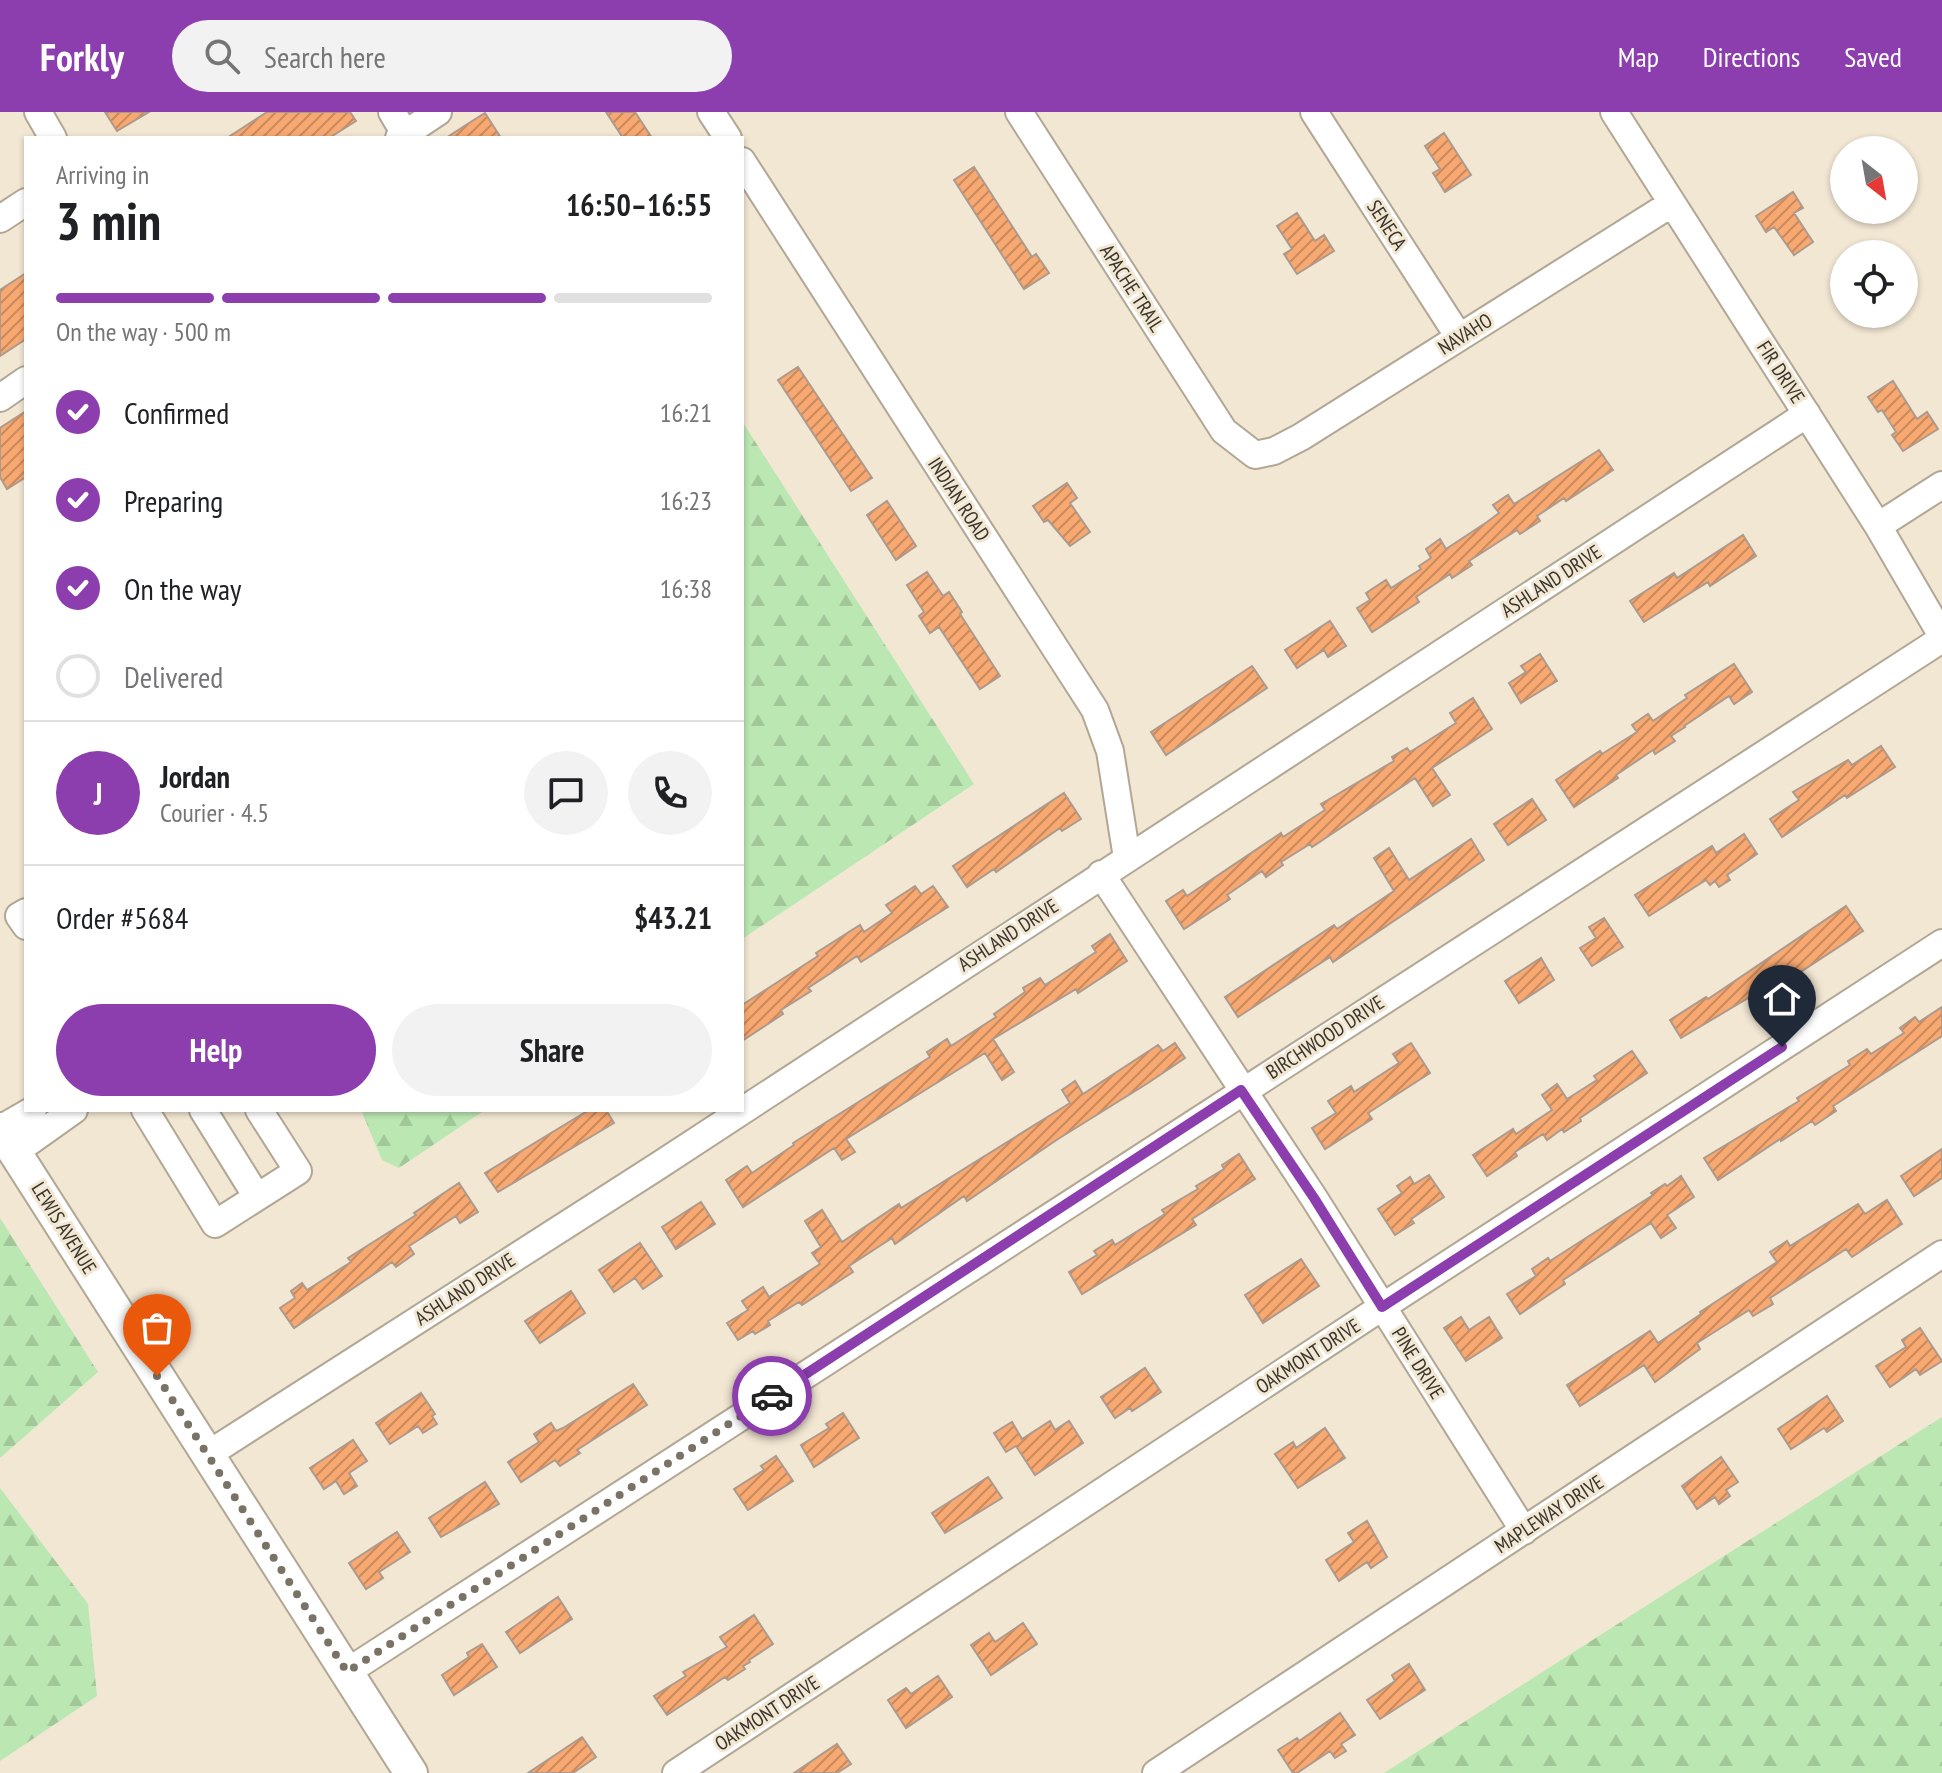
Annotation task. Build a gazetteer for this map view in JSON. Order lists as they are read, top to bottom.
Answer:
{
  "streets": {
    "main road": ["LEWIS AVENUE"],
    "street": [
      "SENECA",
      "APACHE TRAIL",
      "NAVAHO",
      "FIR DRIVE",
      "INDIAN ROAD",
      "ASHLAND DRIVE",
      "BIRCHWOOD DRIVE",
      "OAKMONT DRIVE",
      "PINE DRIVE",
      "MAPLEWAY DRIVE"
    ]
  },
  "crossings": [
    ["SENECA", "NAVAHO"],
    ["APACHE TRAIL", "NAVAHO"],
    ["NAVAHO", "FIR DRIVE"],
    ["FIR DRIVE", "ASHLAND DRIVE"],
    ["FIR DRIVE", "BIRCHWOOD DRIVE"],
    ["INDIAN ROAD", "ASHLAND DRIVE"],
    ["ASHLAND DRIVE", "LEWIS AVENUE"],
    ["ASHLAND DRIVE", "PINE DRIVE"],
    ["BIRCHWOOD DRIVE", "LEWIS AVENUE"],
    ["BIRCHWOOD DRIVE", "PINE DRIVE"],
    ["OAKMONT DRIVE", "PINE DRIVE"],
    ["PINE DRIVE", "MAPLEWAY DRIVE"]
  ],
  "north": "bottom right",
  "page": {
    "header": "Forkly",
    "search": "Search here",
    "nav": ["Map", "Directions", "Saved"],
    "heading": ["3 min", "Arriving in", "16:50–16:55"],
    "panel": [
      "Jordan",
      "Courier · 4.5",
      "Order #5684",
      "$43.21"
    ],
    "bar": "On the way · 500 m",
    "list": [
      ["Confirmed", "16:21"],
      ["Preparing", "16:23"],
      ["On the way", "16:38"],
      "Delivered"
    ],
    "round": "J",
    "buttons": ["Help", "Share"]
  }
}
